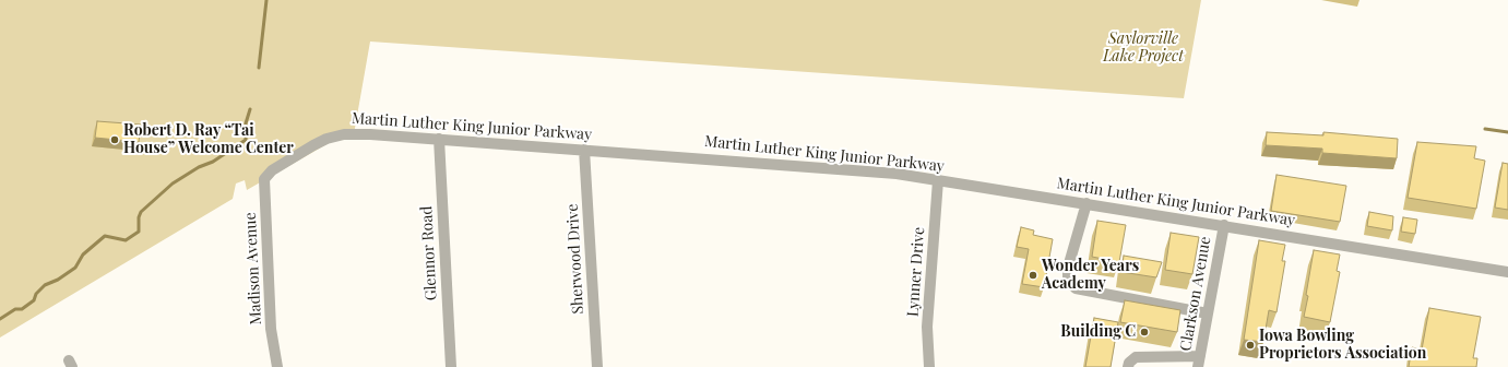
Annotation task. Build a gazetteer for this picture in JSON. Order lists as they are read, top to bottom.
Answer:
{
  "streets": {
    "street": [
      "Martin Luther King Junior Parkway",
      "Glennor Road",
      "Sherwood Drive",
      "Madison Avenue",
      "Lynner Drive",
      "Clarkson Avenue"
    ]
  },
  "crossings": [
    ["Martin Luther King Junior Parkway", "Glennor Road"],
    ["Martin Luther King Junior Parkway", "Sherwood Drive"],
    ["Martin Luther King Junior Parkway", "Madison Avenue"],
    ["Martin Luther King Junior Parkway", "Lynner Drive"],
    ["Martin Luther King Junior Parkway", "Clarkson Avenue"]
  ],
  "parks": ["Saylorville Lake Project"],
  "places": [
    "Robert D. Ray “Tai House” Welcome Center",
    "Wonder Years Academy",
    "Building C",
    "Iowa Bowling Proprietors Association"
  ]
}
